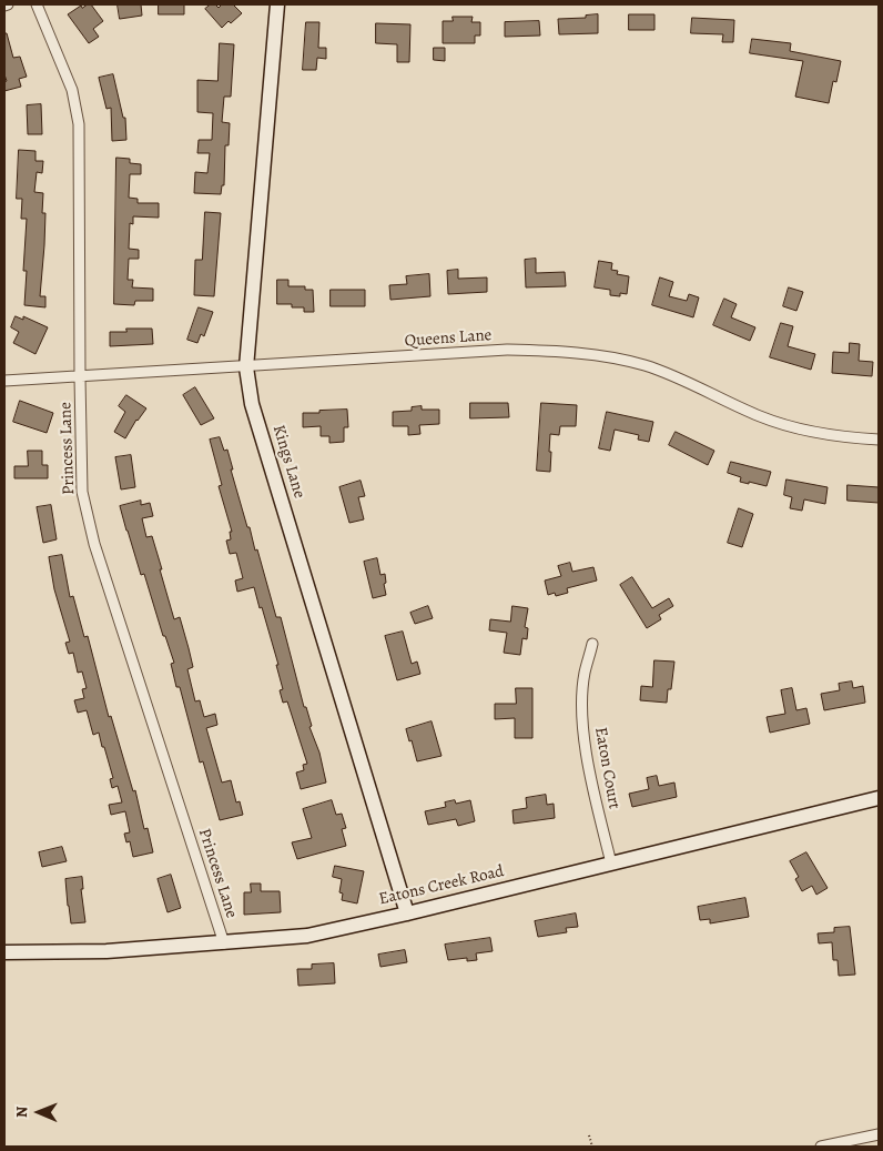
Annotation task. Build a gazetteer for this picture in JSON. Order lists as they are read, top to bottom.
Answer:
{
  "streets": {
    "street": [
      "Queens Lane",
      "Princess Lane",
      "Kings Lane",
      "Eaton Court",
      "Eatons Creek Road"
    ]
  },
  "crossings": [
    ["Queens Lane", "Princess Lane"],
    ["Queens Lane", "Kings Lane"],
    ["Princess Lane", "Eatons Creek Road"],
    ["Kings Lane", "Eatons Creek Road"],
    ["Eaton Court", "Eatons Creek Road"]
  ],
  "north": "left"
}
